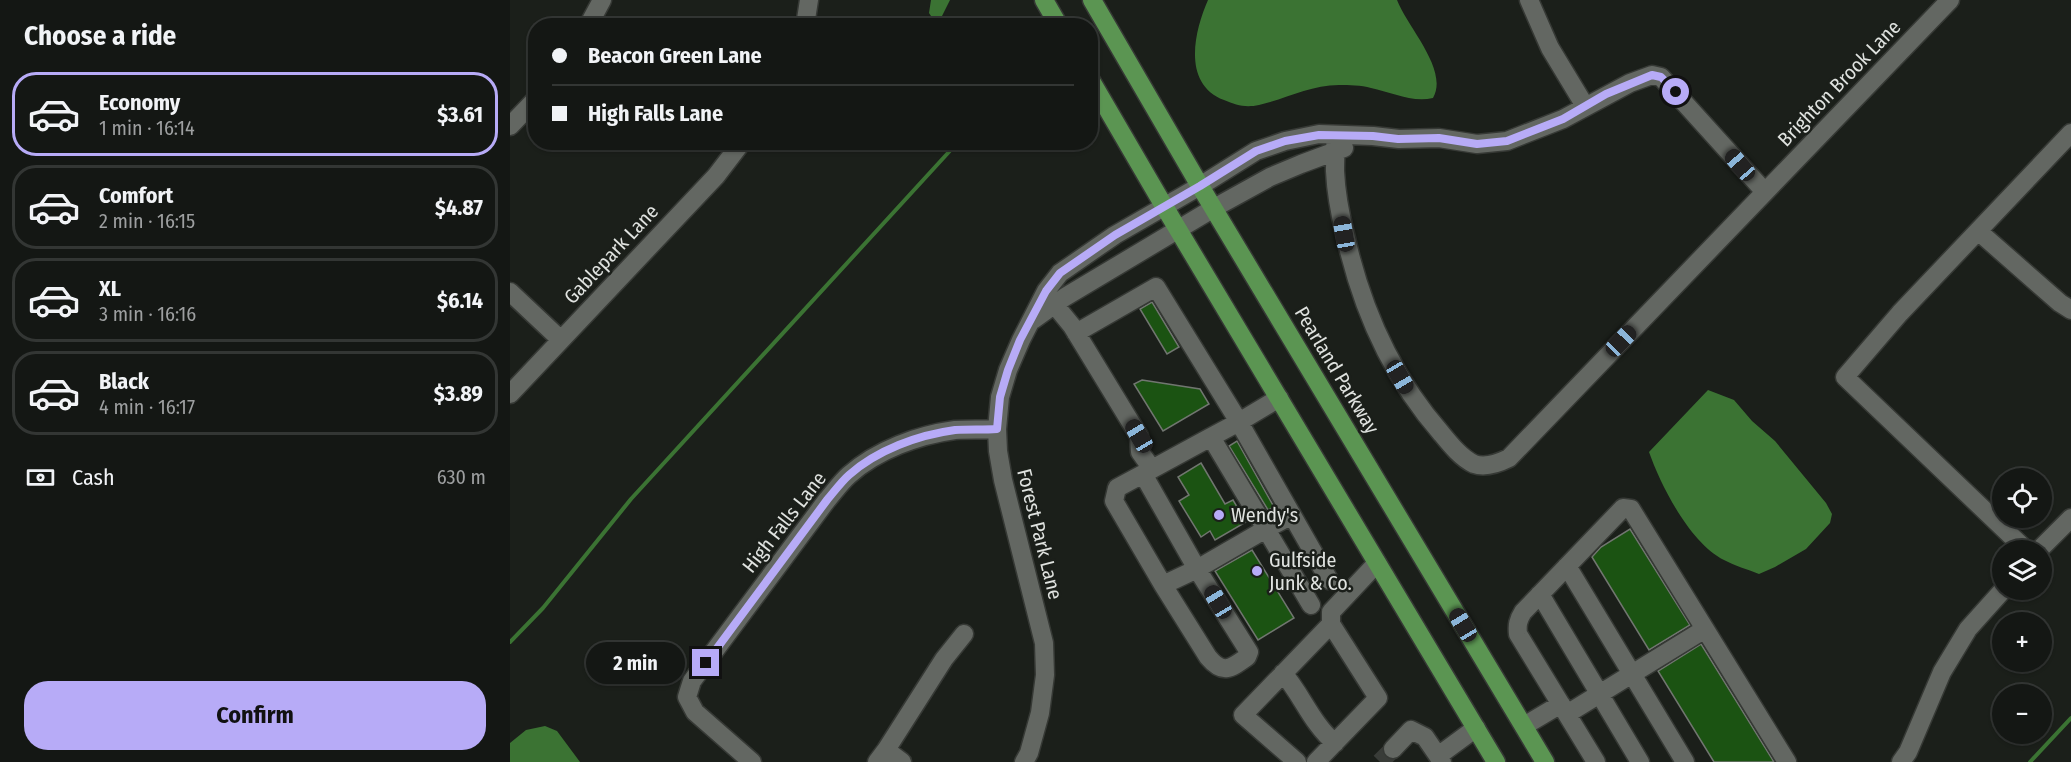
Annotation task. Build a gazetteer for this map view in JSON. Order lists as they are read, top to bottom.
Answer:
{
  "streets": {
    "main road": ["Pearland Parkway"],
    "street": [
      "Brighton Brook Lane",
      "Gablepark Lane",
      "High Falls Lane",
      "Forest Park Lane"
    ]
  },
  "crossings": [
    ["Brighton Brook Lane", "Forest Park Lane"],
    ["Pearland Parkway", "Forest Park Lane"],
    ["High Falls Lane", "Forest Park Lane"]
  ],
  "places": ["Wendy's", "Gulfside Junk & Co."],
  "page": {
    "heading": "Choose a ride",
    "banner": ["Beacon Green Lane", "High Falls Lane"],
    "list": [
      {
        "name": "Economy",
        "note": "1 min · 16:14",
        "value": "$3.61"
      },
      {
        "name": "Comfort",
        "note": "2 min · 16:15",
        "value": "$4.87"
      },
      {
        "name": "XL",
        "note": "3 min · 16:16",
        "value": "$6.14"
      },
      {
        "name": "Black",
        "note": "4 min · 16:17",
        "value": "$3.89"
      }
    ],
    "pay": ["Cash", "630 m"],
    "map_buttons": ["+", "−"],
    "bubble": "2 min",
    "buttons": "Confirm"
  }
}
